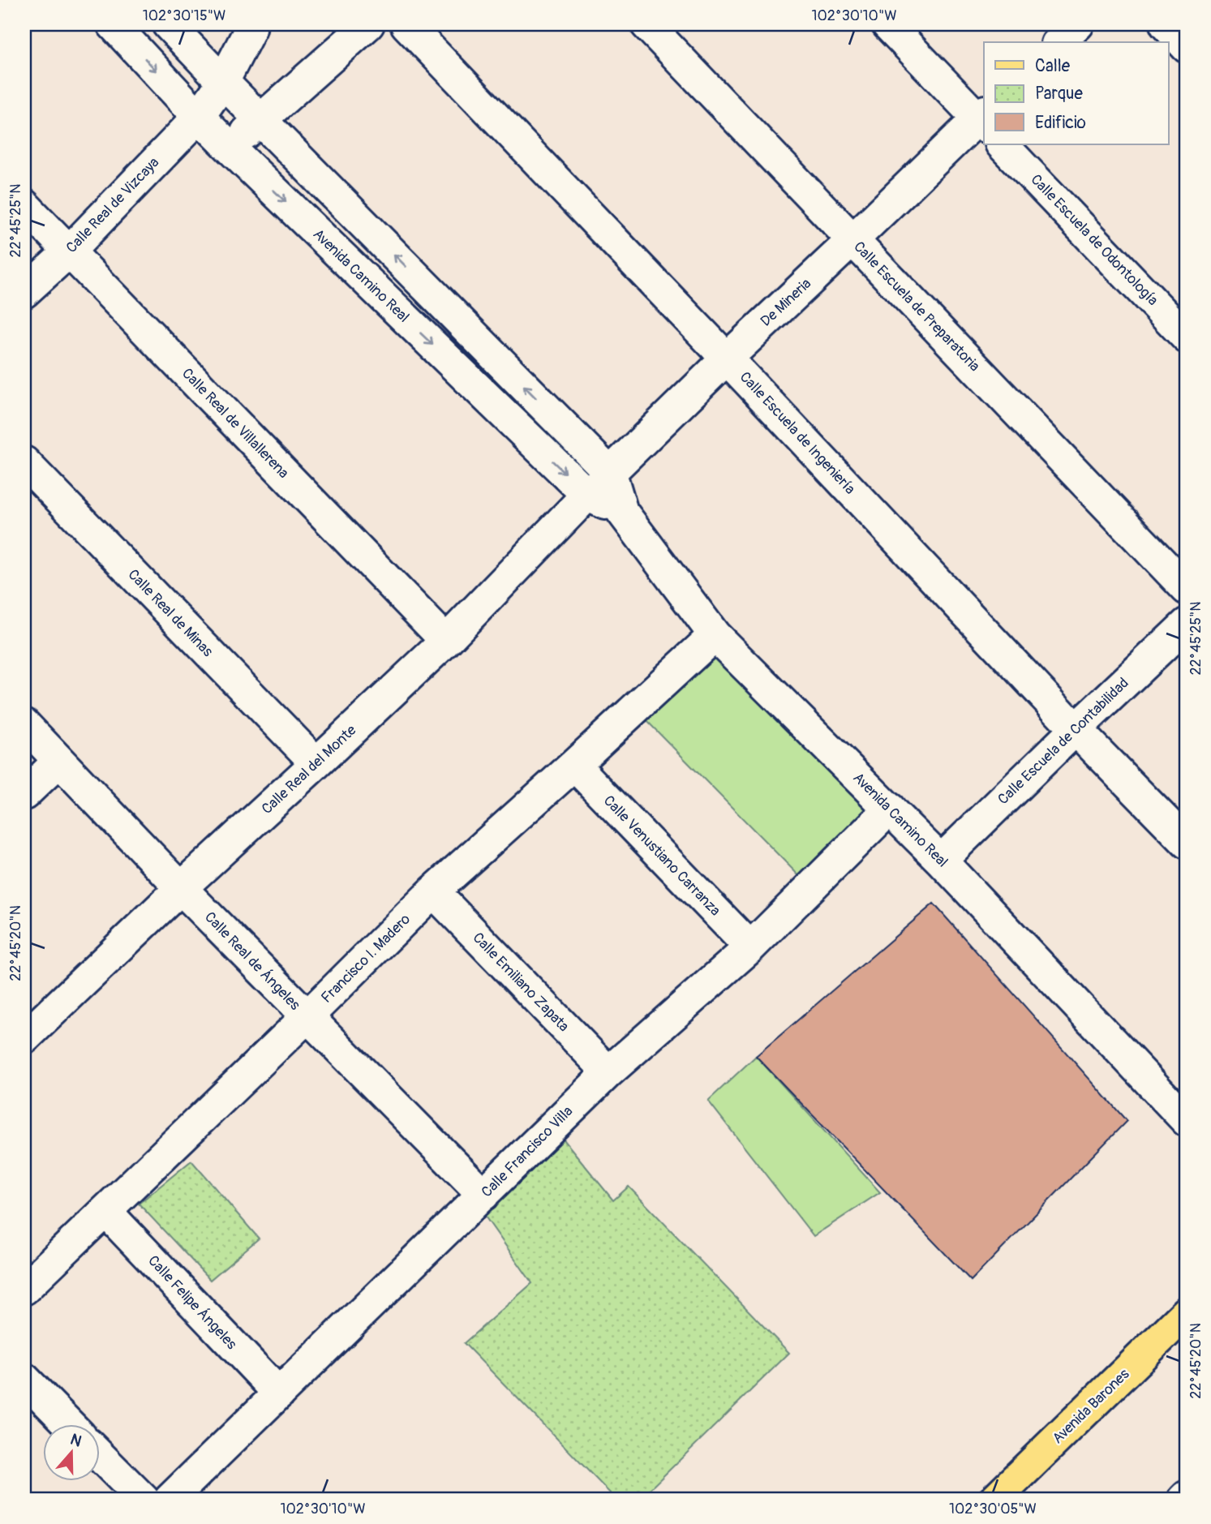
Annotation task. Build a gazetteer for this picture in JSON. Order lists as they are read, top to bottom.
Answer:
{
  "streets": {
    "main road": ["Avenida Barones"],
    "street": [
      "Calle Real de Vizcaya",
      "Calle Escuela de Odontología",
      "Avenida Camino Real",
      "De Mineria",
      "Calle Escuela de Preparatoria",
      "Calle Real de Villallerena",
      "Calle Escuela de Ingeniería",
      "Calle Real de Minas",
      "Calle Escuela de Contabilidad",
      "Calle Real del Monte",
      "Calle Venustiano Carranza",
      "Francisco I. Madero",
      "Calle Real de Ángeles",
      "Calle Emiliano Zapata",
      "Calle Francisco Villa",
      "Calle Felipe Ángeles"
    ]
  },
  "crossings": [
    ["Calle Real de Vizcaya", "Avenida Camino Real"],
    ["Calle Real de Vizcaya", "Calle Real de Villallerena"],
    ["Avenida Camino Real", "De Mineria"],
    ["Avenida Camino Real", "Calle Escuela de Contabilidad"],
    ["Avenida Camino Real", "Calle Real del Monte"],
    ["Avenida Camino Real", "Francisco I. Madero"],
    ["Avenida Camino Real", "Calle Francisco Villa"],
    ["De Mineria", "Calle Escuela de Preparatoria"],
    ["De Mineria", "Calle Escuela de Ingeniería"],
    ["De Mineria", "Calle Real del Monte"],
    ["Calle Real de Villallerena", "Calle Real del Monte"],
    ["Calle Escuela de Ingeniería", "Calle Escuela de Contabilidad"],
    ["Calle Real de Minas", "Calle Real del Monte"],
    ["Calle Real del Monte", "Calle Real de Ángeles"],
    ["Calle Venustiano Carranza", "Francisco I. Madero"],
    ["Calle Venustiano Carranza", "Calle Francisco Villa"],
    ["Francisco I. Madero", "Calle Real de Ángeles"],
    ["Francisco I. Madero", "Calle Emiliano Zapata"],
    ["Francisco I. Madero", "Calle Felipe Ángeles"],
    ["Calle Real de Ángeles", "Calle Francisco Villa"],
    ["Calle Emiliano Zapata", "Calle Francisco Villa"],
    ["Calle Francisco Villa", "Calle Felipe Ángeles"]
  ],
  "legend": ["Calle", "Parque", "Edificio"],
  "north": "top",
  "coordinates": [
    "102°30'15\"W",
    "102°30'10\"W",
    "22°45'25\"N",
    "22°45'20\"N",
    "102°30'05\"W"
  ]
}
